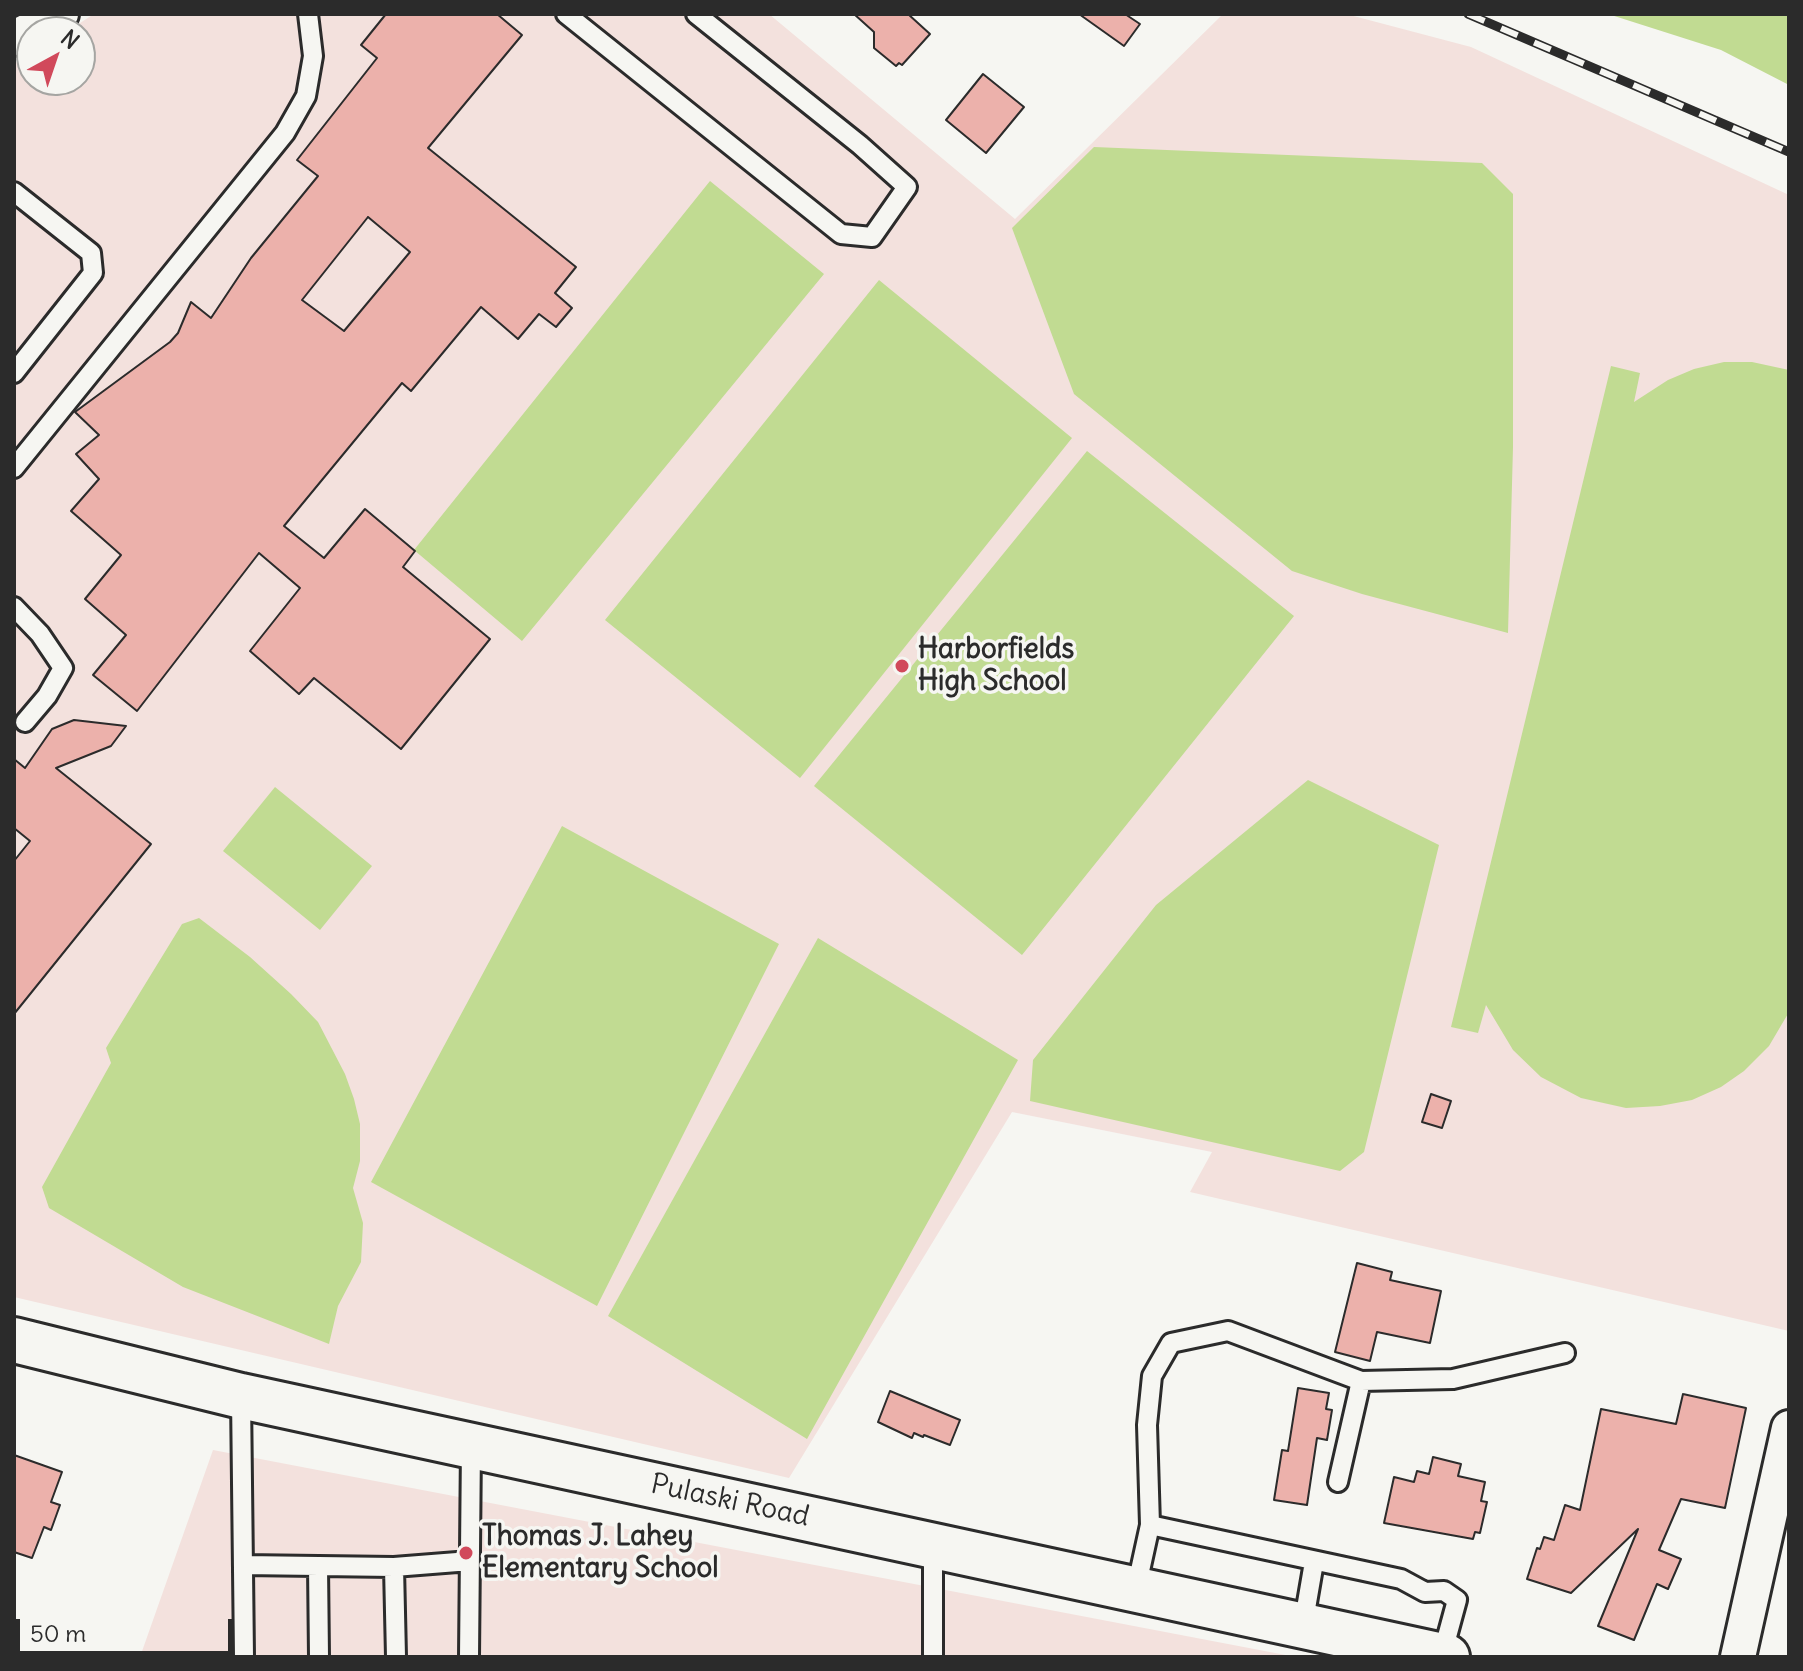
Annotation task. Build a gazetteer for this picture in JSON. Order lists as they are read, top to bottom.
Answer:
{
  "streets": {
    "main road": ["Pulaski Road"]
  },
  "places": ["Harborfields High School", "Thomas J. Lahey Elementary School"],
  "scale_bar": "50 m",
  "north": "top right"
}
